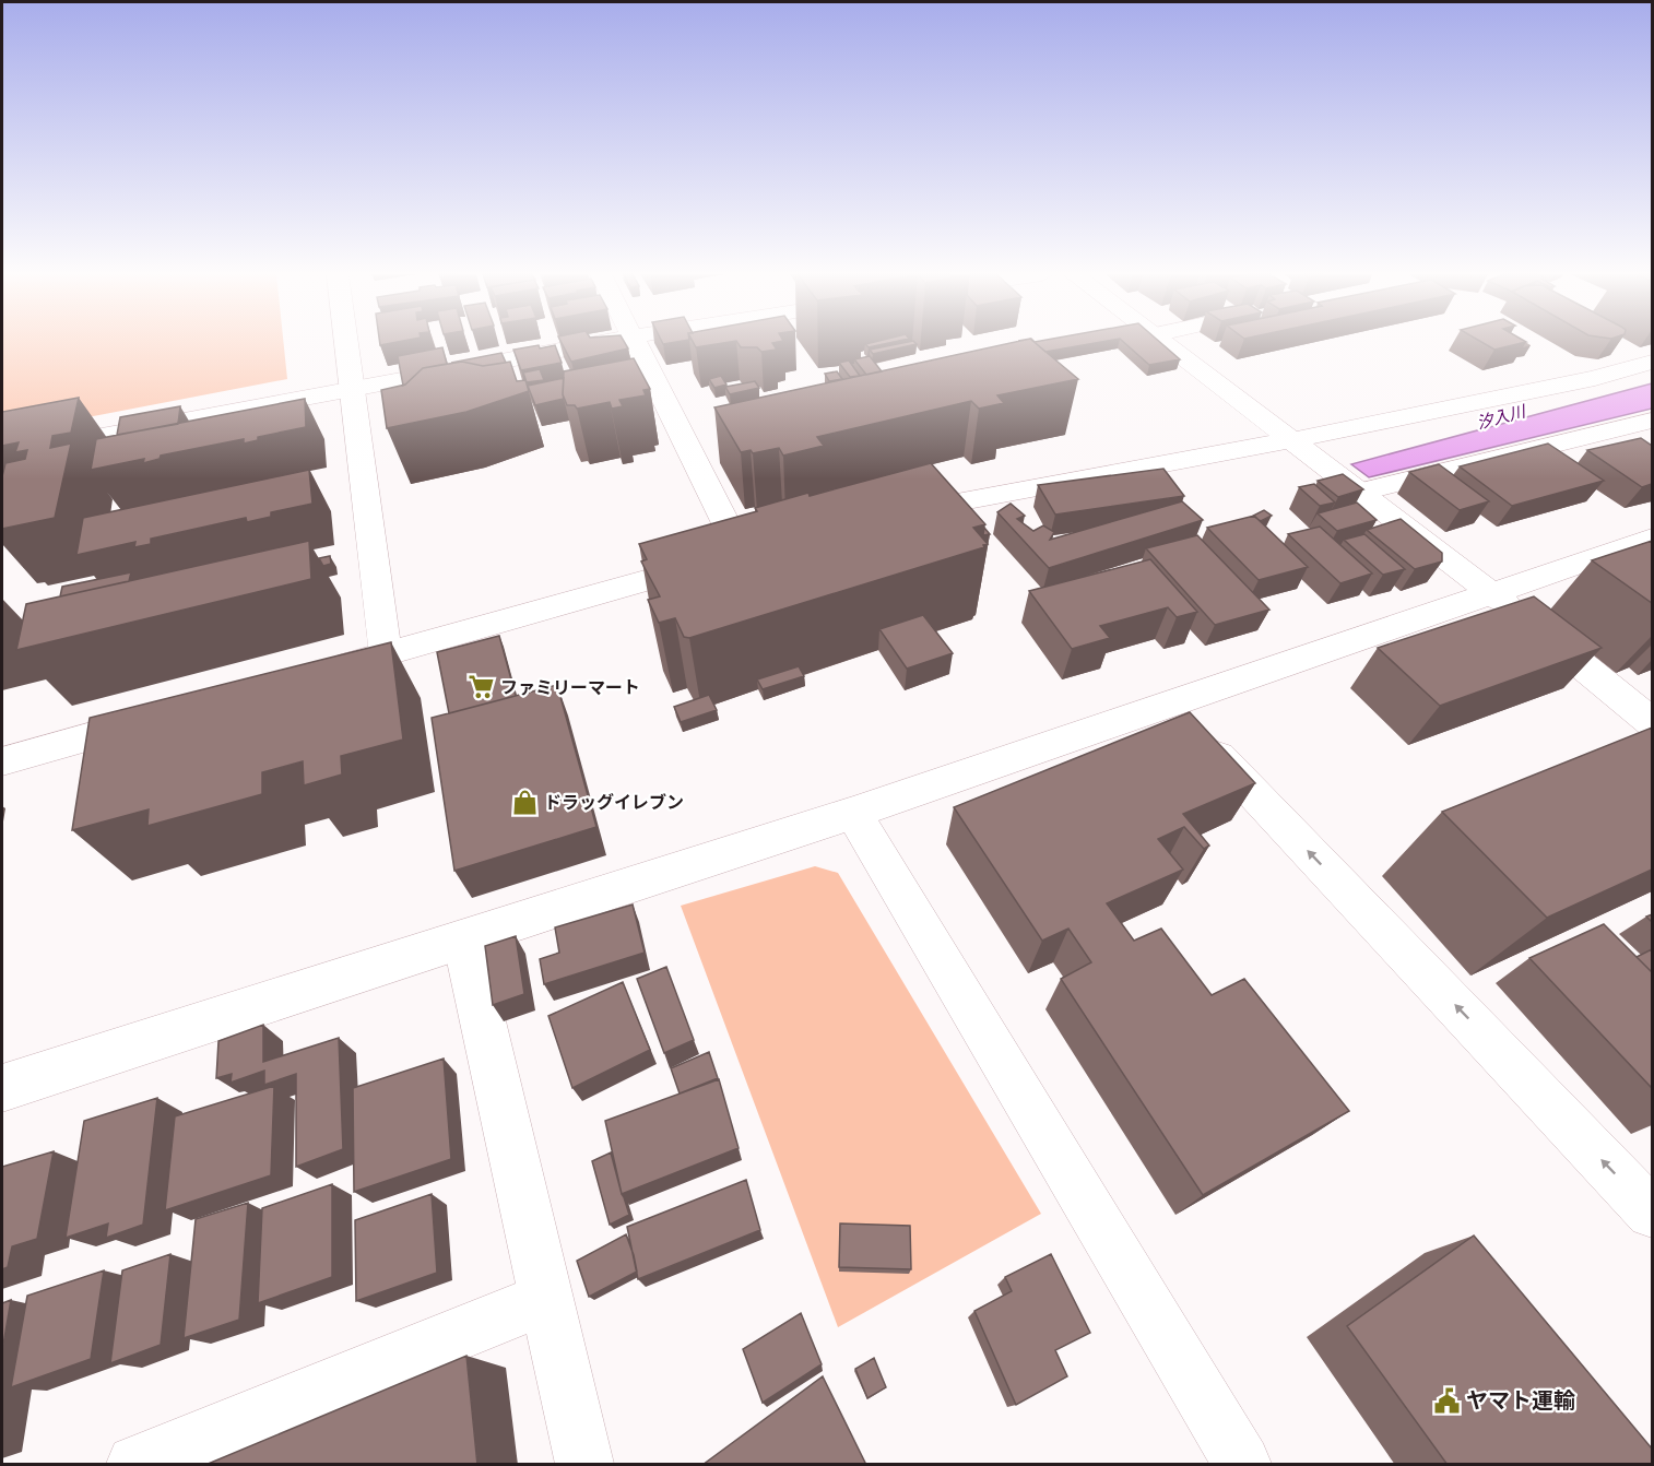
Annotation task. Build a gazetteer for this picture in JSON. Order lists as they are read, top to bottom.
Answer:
{
  "water": ["汐入川"],
  "places": {
    "supermarket": ["ファミリーマート"],
    "shop": ["ドラッグイレブン"],
    "public building": ["ヤマト運輸"]
  }
}
